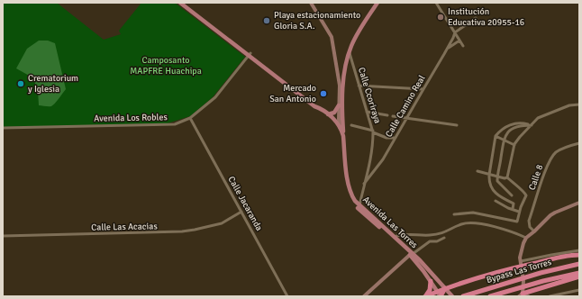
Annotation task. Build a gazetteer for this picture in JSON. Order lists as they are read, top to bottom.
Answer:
{
  "streets": {
    "highway": ["Bypass Las Torres"],
    "main road": ["Avenida Las Torres"],
    "street": [
      "Calle Ccoriraya",
      "Calle Camino Real",
      "Avenida Los Robles",
      "Calle 8",
      "Calle Jacaranda",
      "Calle Las Acacias"
    ]
  },
  "crossings": [
    ["Calle Ccoriraya", "Calle Camino Real"],
    ["Calle Ccoriraya", "Avenida Las Torres"],
    ["Avenida Los Robles", "Calle Jacaranda"],
    ["Avenida Los Robles", "Avenida Las Torres"],
    ["Calle Jacaranda", "Calle Las Acacias"]
  ],
  "parks": ["Camposanto MAPFRE Huachipa"],
  "places": [
    "Institución Educativa 20955-16",
    "Playa estacionamiento Gloria S.A.",
    "Crematorium y Iglesia",
    "Mercado San Antonio"
  ]
}
